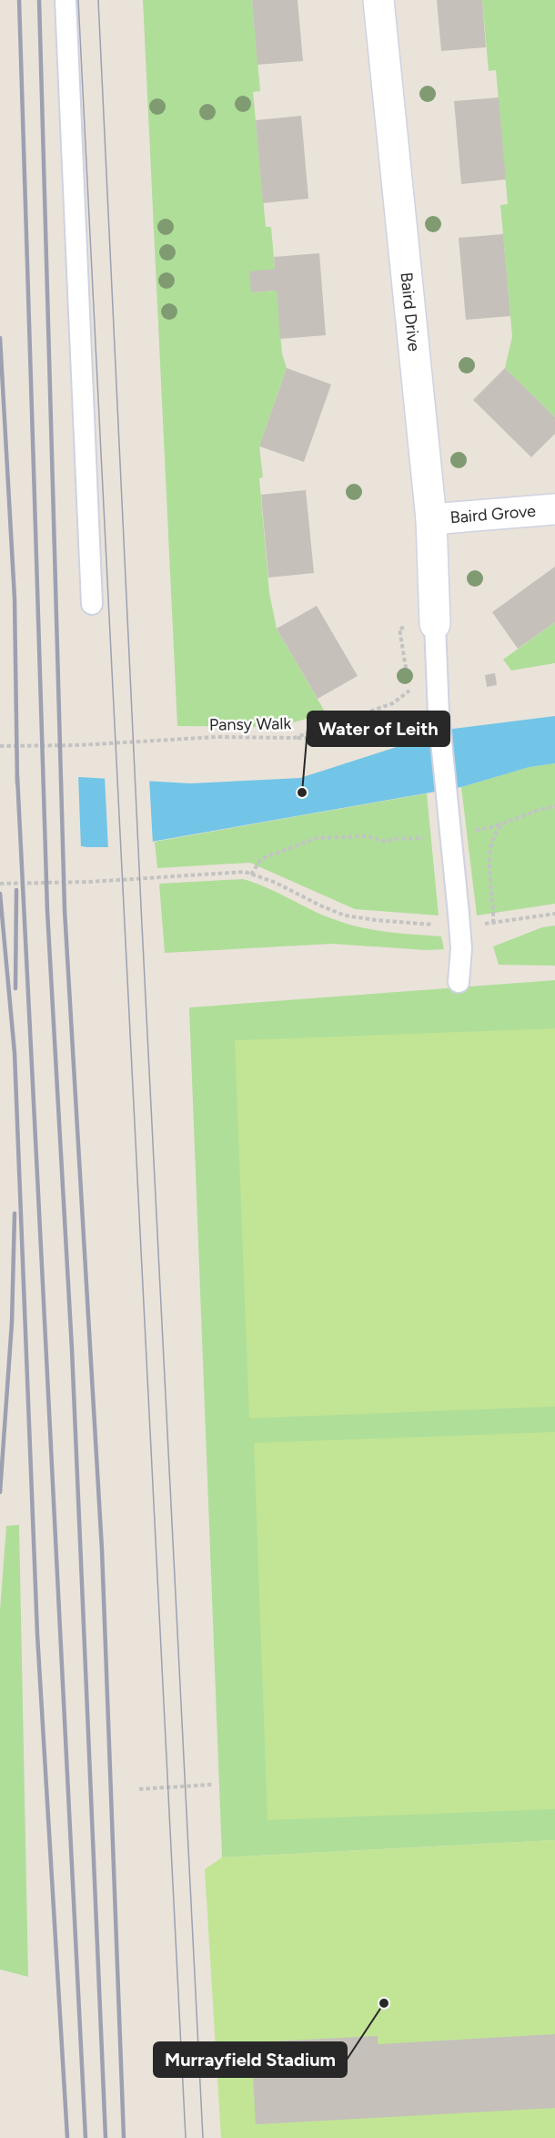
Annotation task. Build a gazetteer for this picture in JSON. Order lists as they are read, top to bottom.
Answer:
{
  "streets": {
    "street": ["Baird Drive", "Baird Grove"],
    "path": ["Pansy Walk"]
  },
  "crossings": [
    ["Baird Drive", "Baird Grove"],
    ["Baird Drive", "Pansy Walk"]
  ],
  "places": ["Water of Leith", "Murrayfield Stadium"]
}
